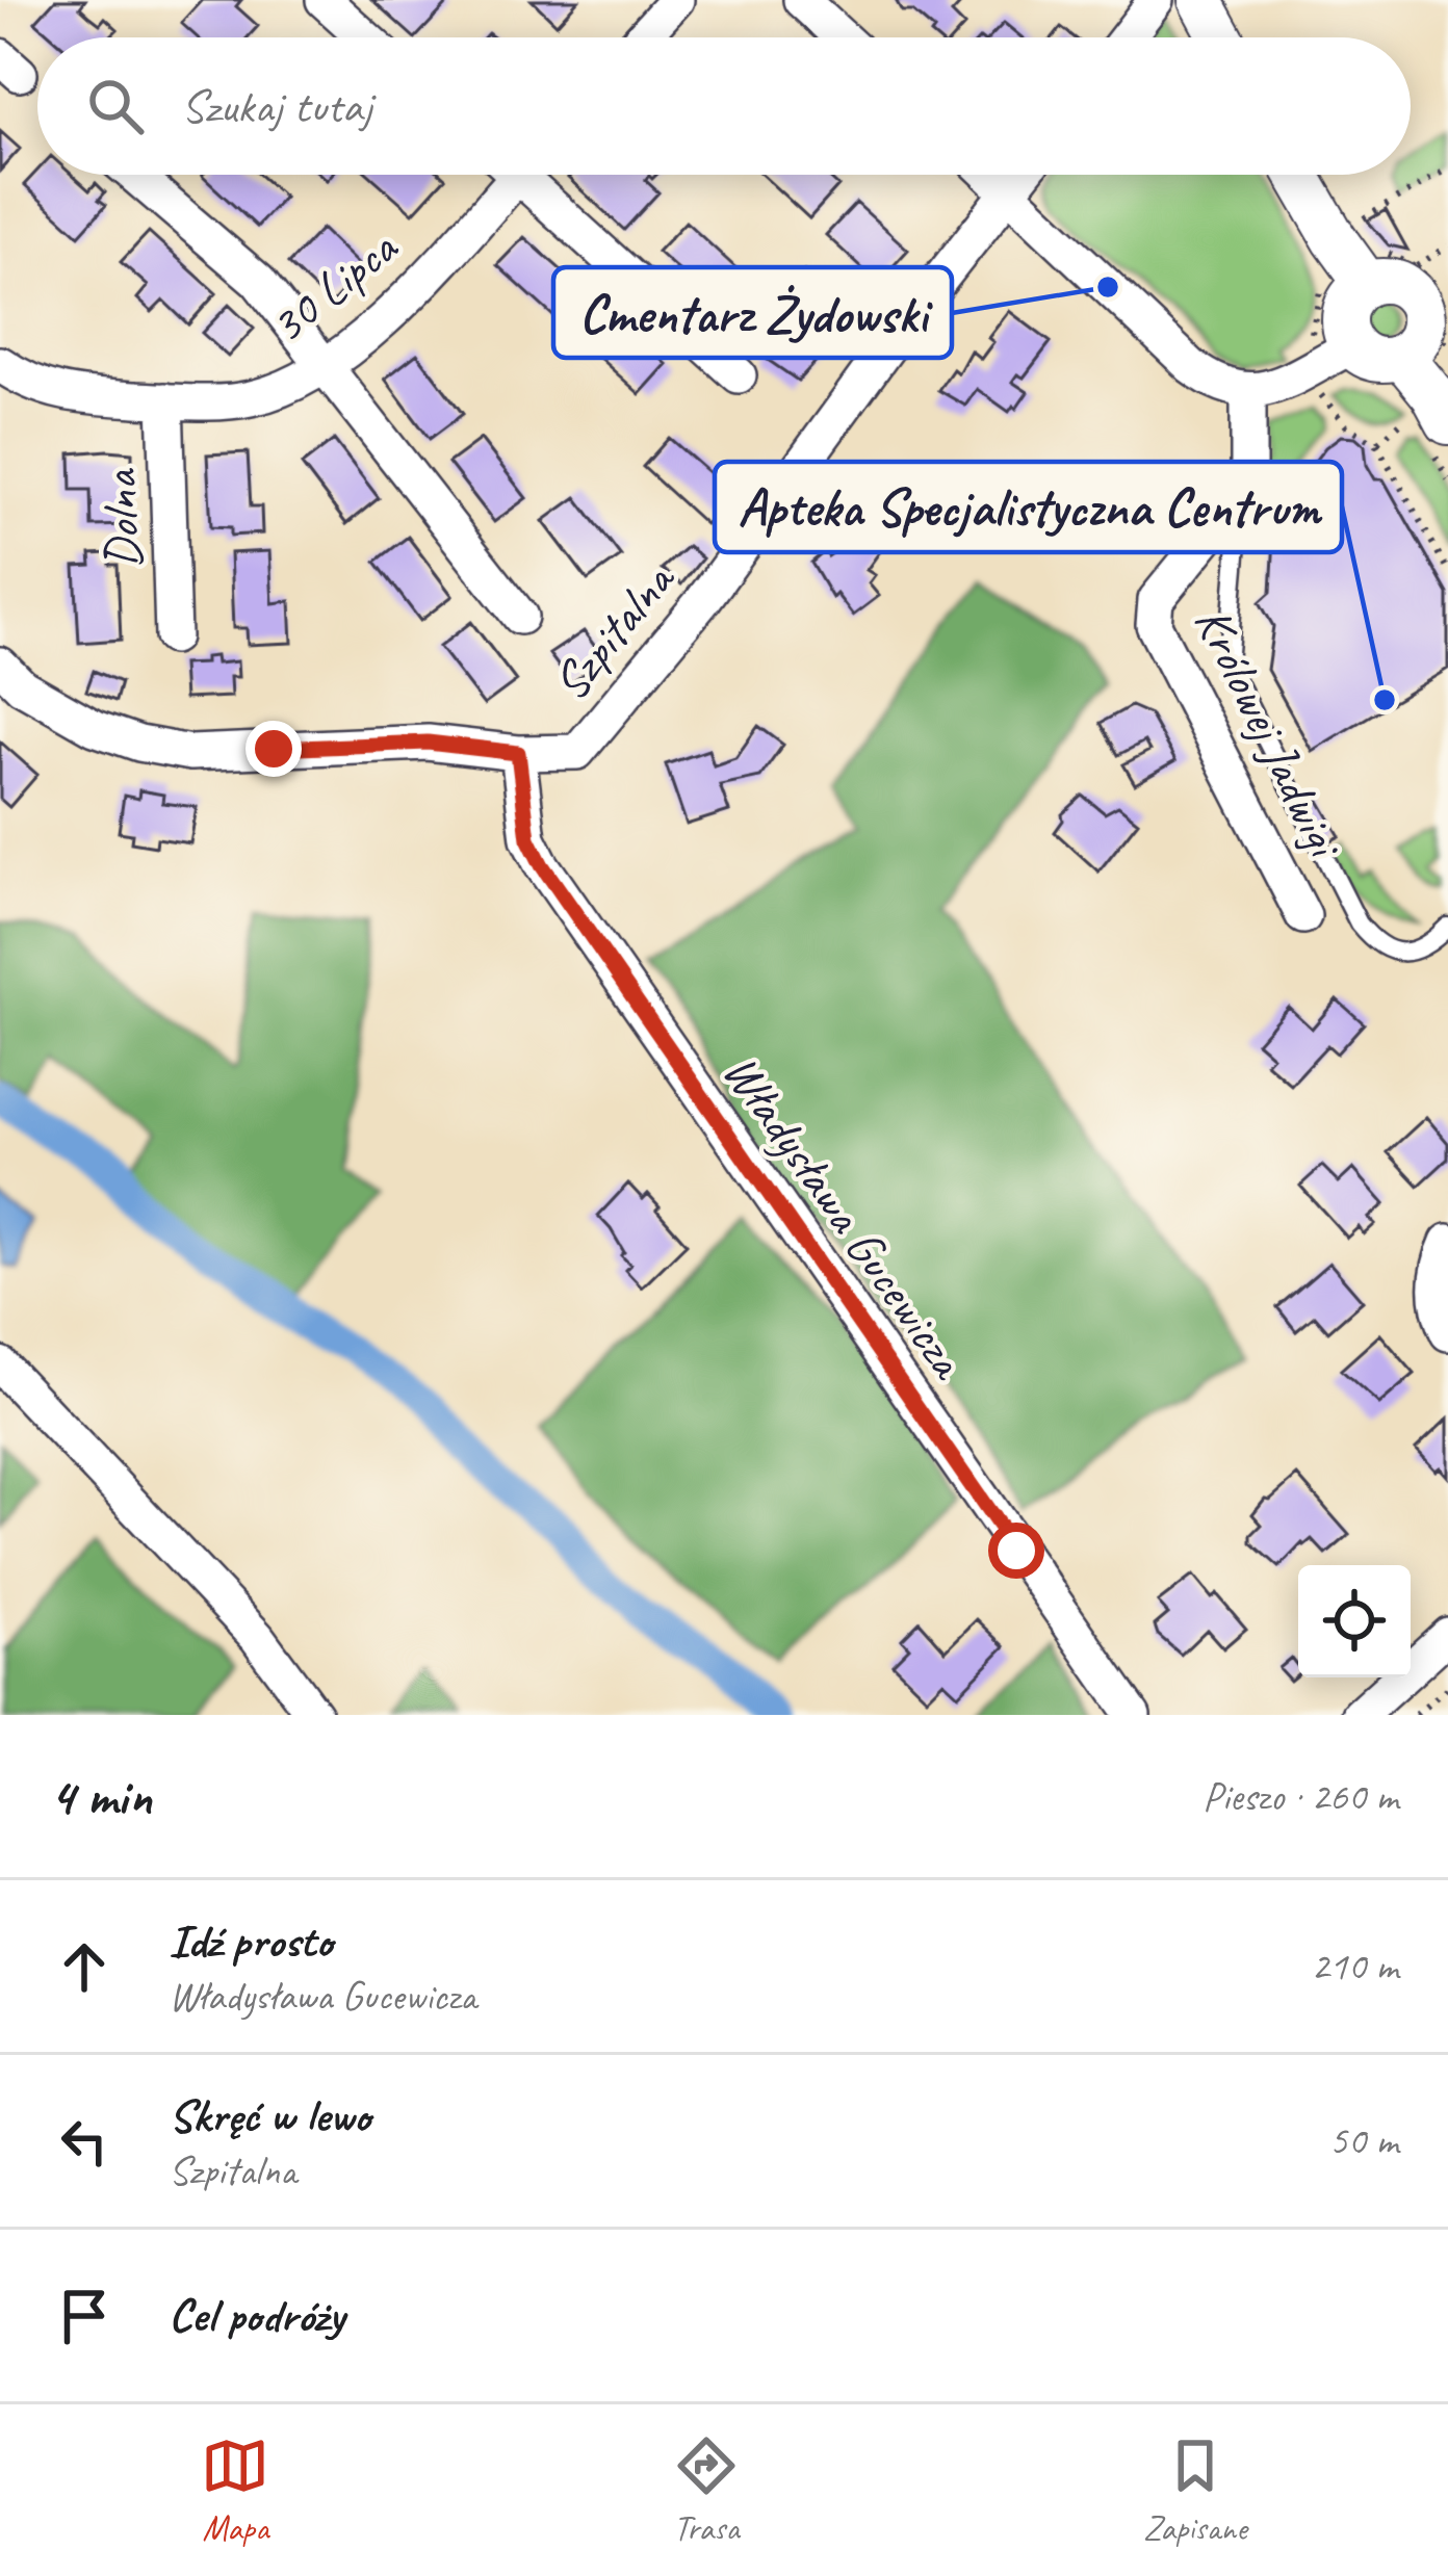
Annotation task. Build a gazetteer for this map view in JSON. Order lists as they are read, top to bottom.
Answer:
{
  "streets": {
    "street": [
      "30 Lipca",
      "Dolna",
      "Szpitalna",
      "Królowej Jadwigi",
      "Władysława Gucewicza"
    ]
  },
  "crossings": [
    ["30 Lipca", "Dolna"],
    ["Szpitalna", "Władysława Gucewicza"]
  ],
  "places": ["Cmentarz Żydowski", "Apteka Specjalistyczna Centrum"],
  "page": {
    "search": "Szukaj tutaj",
    "heading": ["4 min", "Pieszo · 260 m"],
    "list": [
      ["Idź prosto", "Władysława Gucewicza", "210 m"],
      ["Skręć w lewo", "Szpitalna", "50 m"],
      "Cel podróży"
    ],
    "nav": ["Mapa", "Trasa", "Zapisane"]
  }
}
